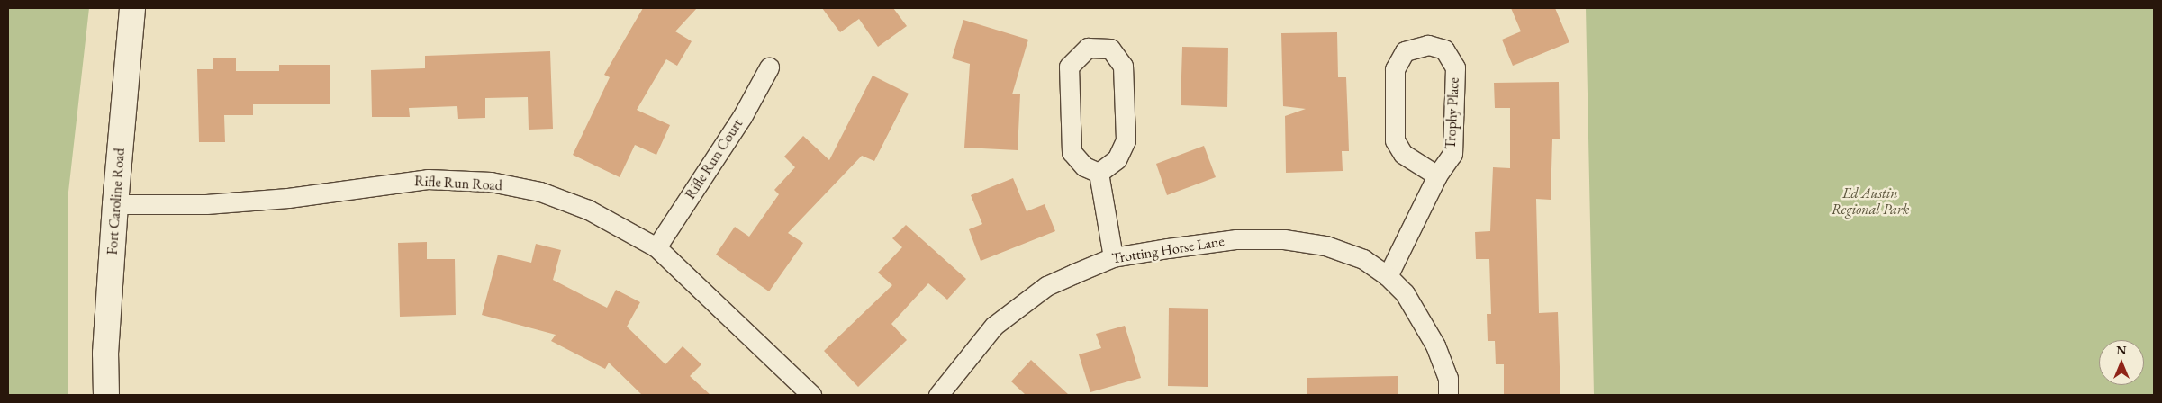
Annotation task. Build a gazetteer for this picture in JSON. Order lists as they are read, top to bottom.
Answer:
{
  "streets": {
    "street": [
      "Trophy Place",
      "Rifle Run Court",
      "Rifle Run Road",
      "Fort Caroline Road",
      "Trotting Horse Lane"
    ]
  },
  "crossings": [
    ["Trophy Place", "Trotting Horse Lane"],
    ["Rifle Run Court", "Rifle Run Road"],
    ["Rifle Run Road", "Fort Caroline Road"]
  ],
  "parks": ["Ed Austin Regional Park"],
  "north": "top"
}
